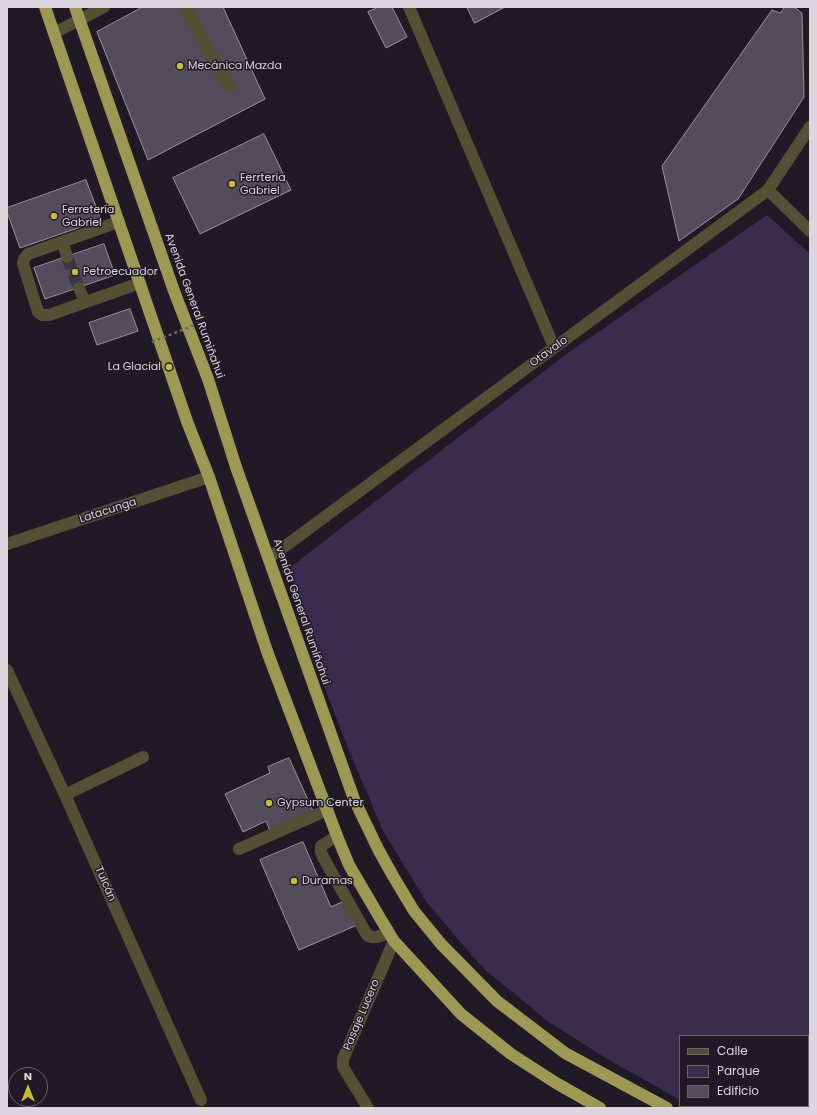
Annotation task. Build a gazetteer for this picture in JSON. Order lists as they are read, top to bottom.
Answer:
{
  "streets": {
    "highway": ["Avenida General Rumiñahui"],
    "street": [
      "Otavalo",
      "Latacunga",
      "Tulcán",
      "Pasaje Lucero"
    ]
  },
  "crossings": [
    ["Avenida General Rumiñahui", "Otavalo"]
  ],
  "places": [
    "Mecánica Mazda",
    "Ferrtería Gabriel",
    "Ferretería Gabriel",
    "Petroecuador",
    "La Glacial",
    "Gypsum Center",
    "Duramas"
  ],
  "legend": ["Calle", "Parque", "Edificio"],
  "north": "top"
}
